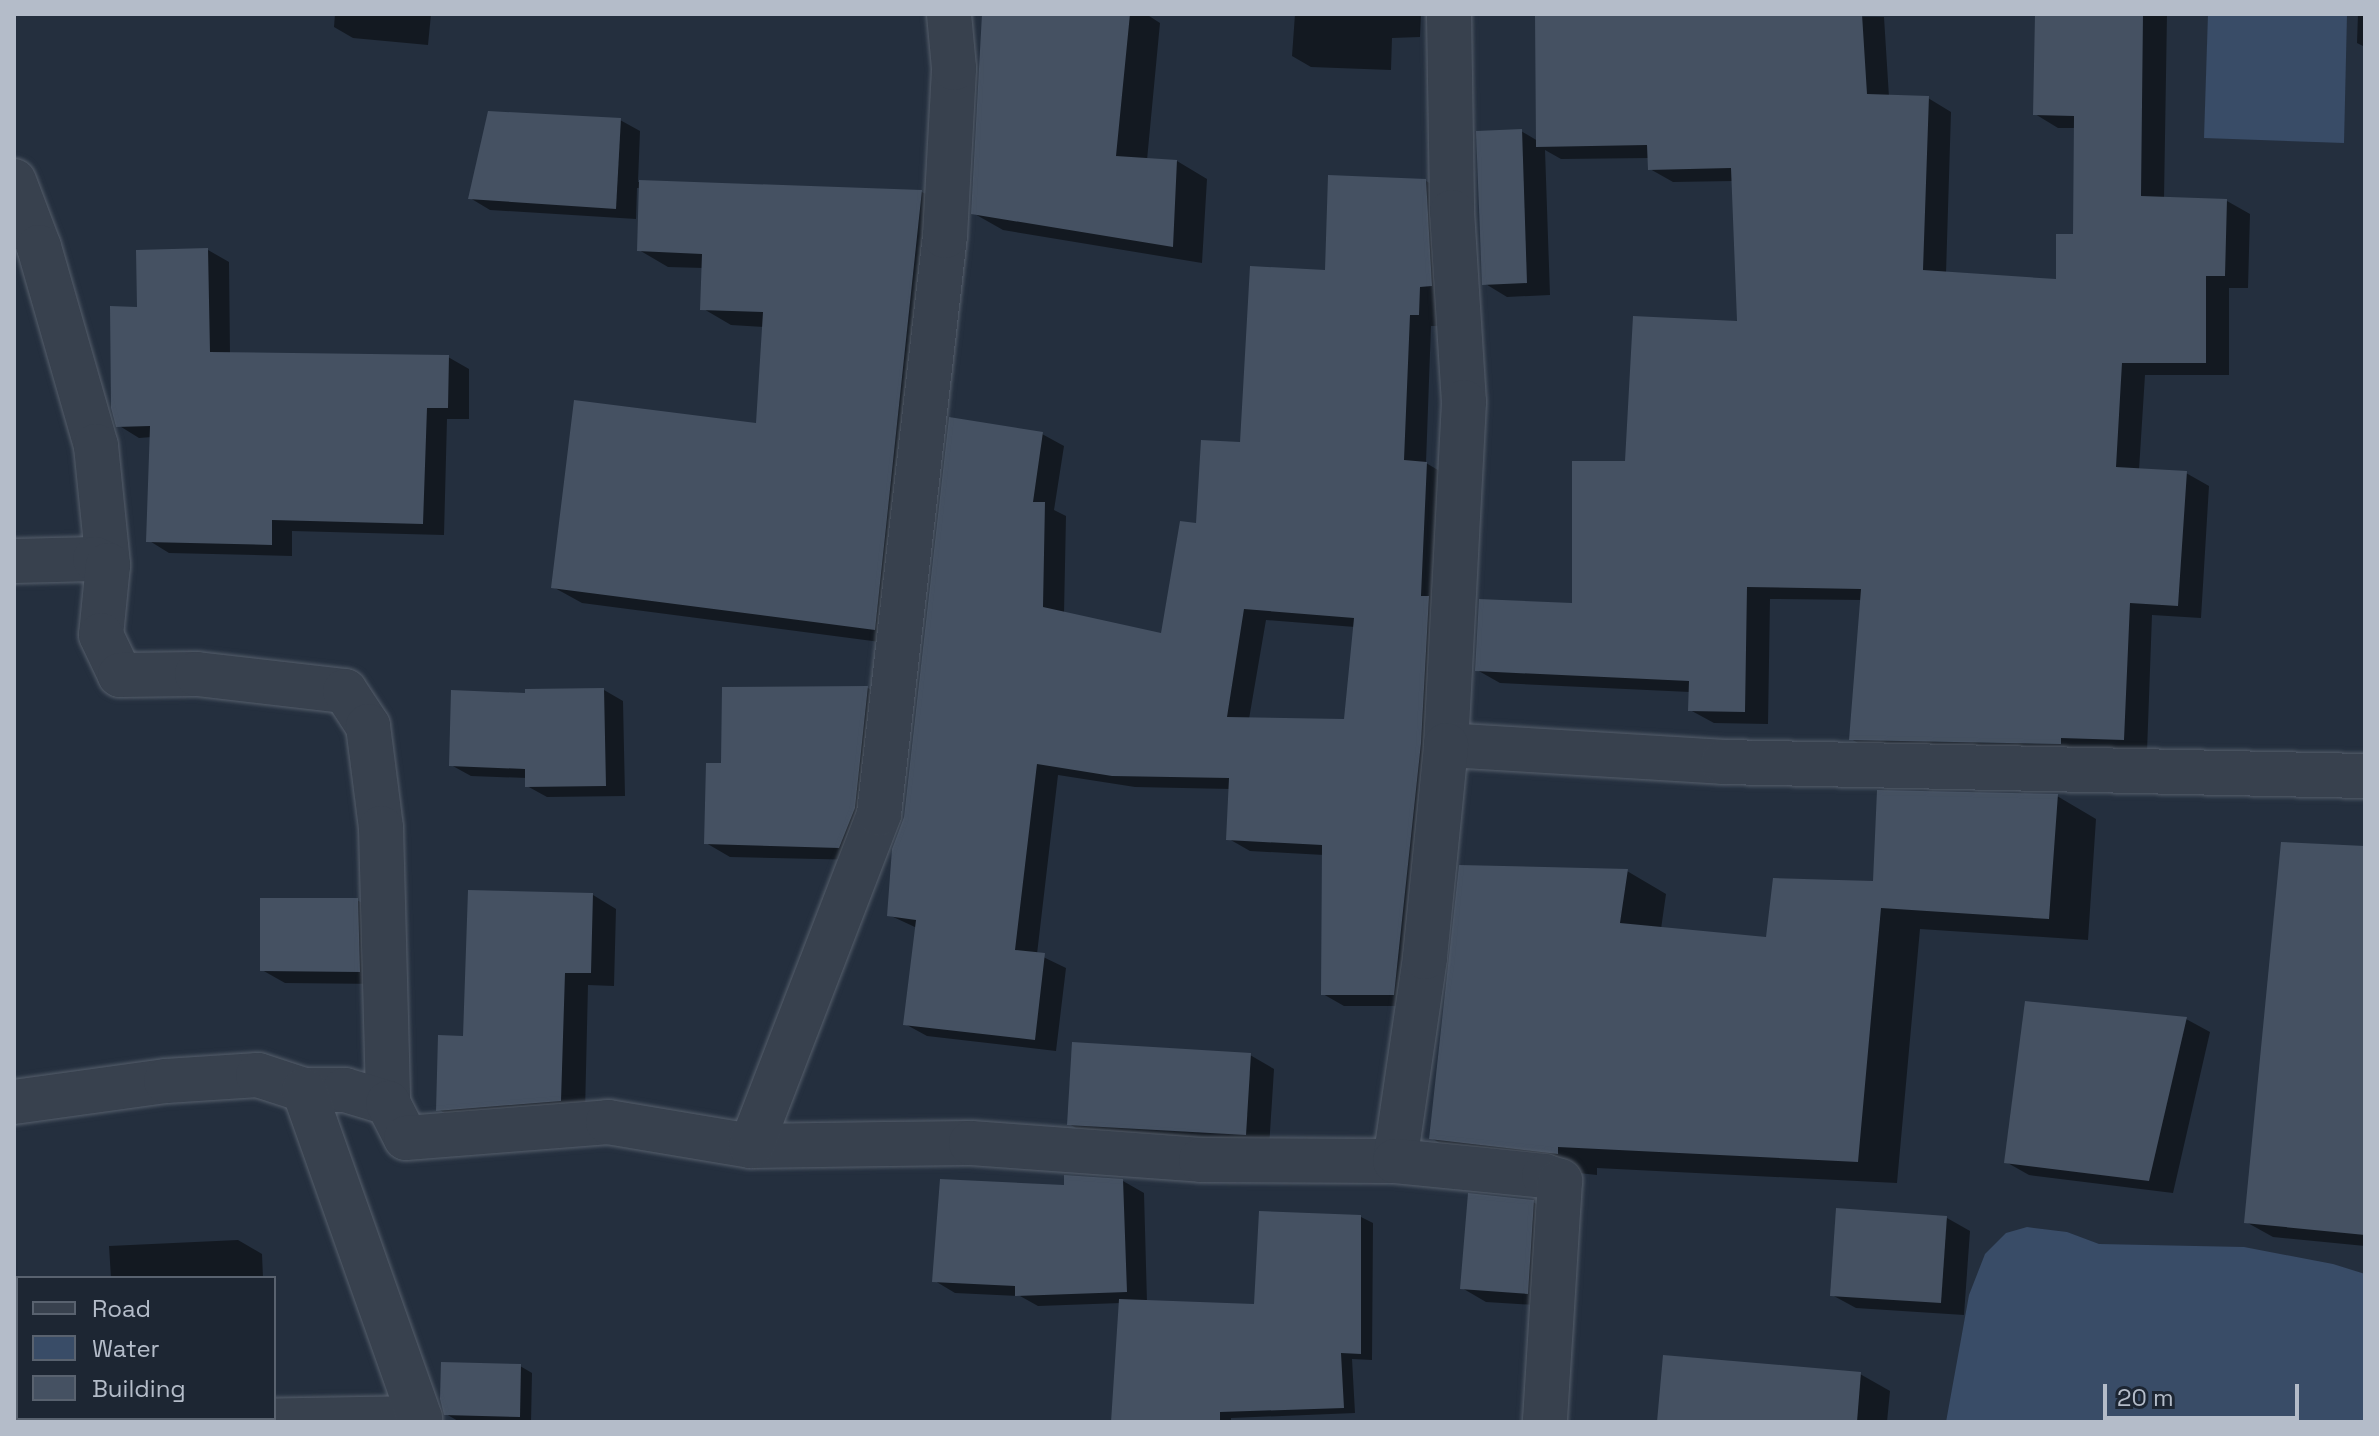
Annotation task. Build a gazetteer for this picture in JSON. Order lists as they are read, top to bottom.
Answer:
{
  "legend": ["Road", "Water", "Building"],
  "scale_bar": "20 m"
}
